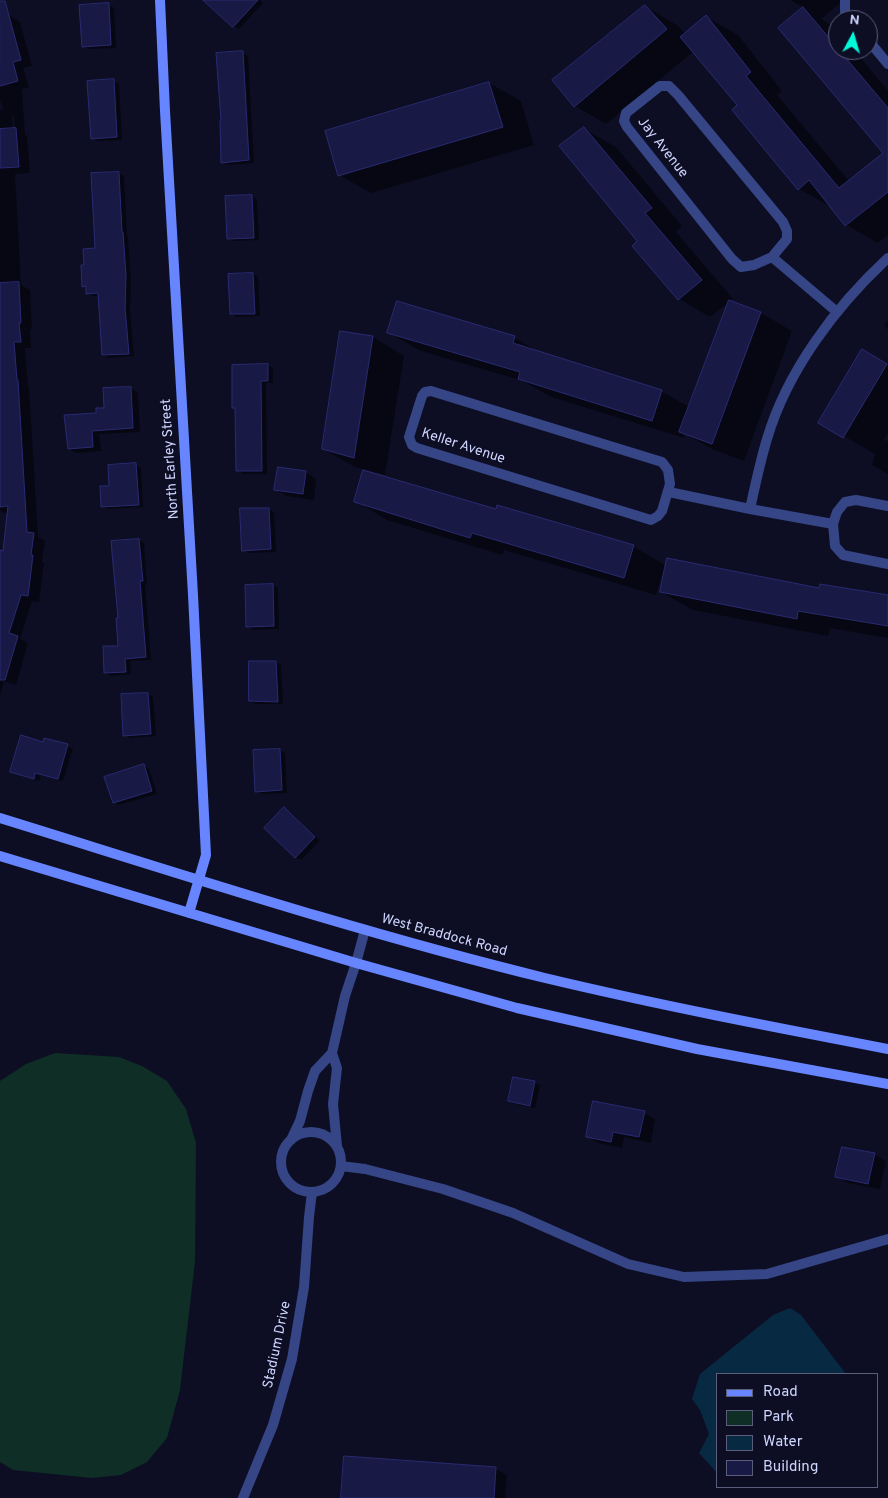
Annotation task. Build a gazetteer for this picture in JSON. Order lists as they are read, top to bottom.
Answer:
{
  "streets": {
    "main road": ["North Earley Street", "West Braddock Road"],
    "street": ["Jay Avenue", "Keller Avenue", "Stadium Drive"]
  },
  "crossings": [
    ["North Earley Street", "West Braddock Road"]
  ],
  "legend": [
    "Road",
    "Park",
    "Water",
    "Building"
  ],
  "north": "top"
}
